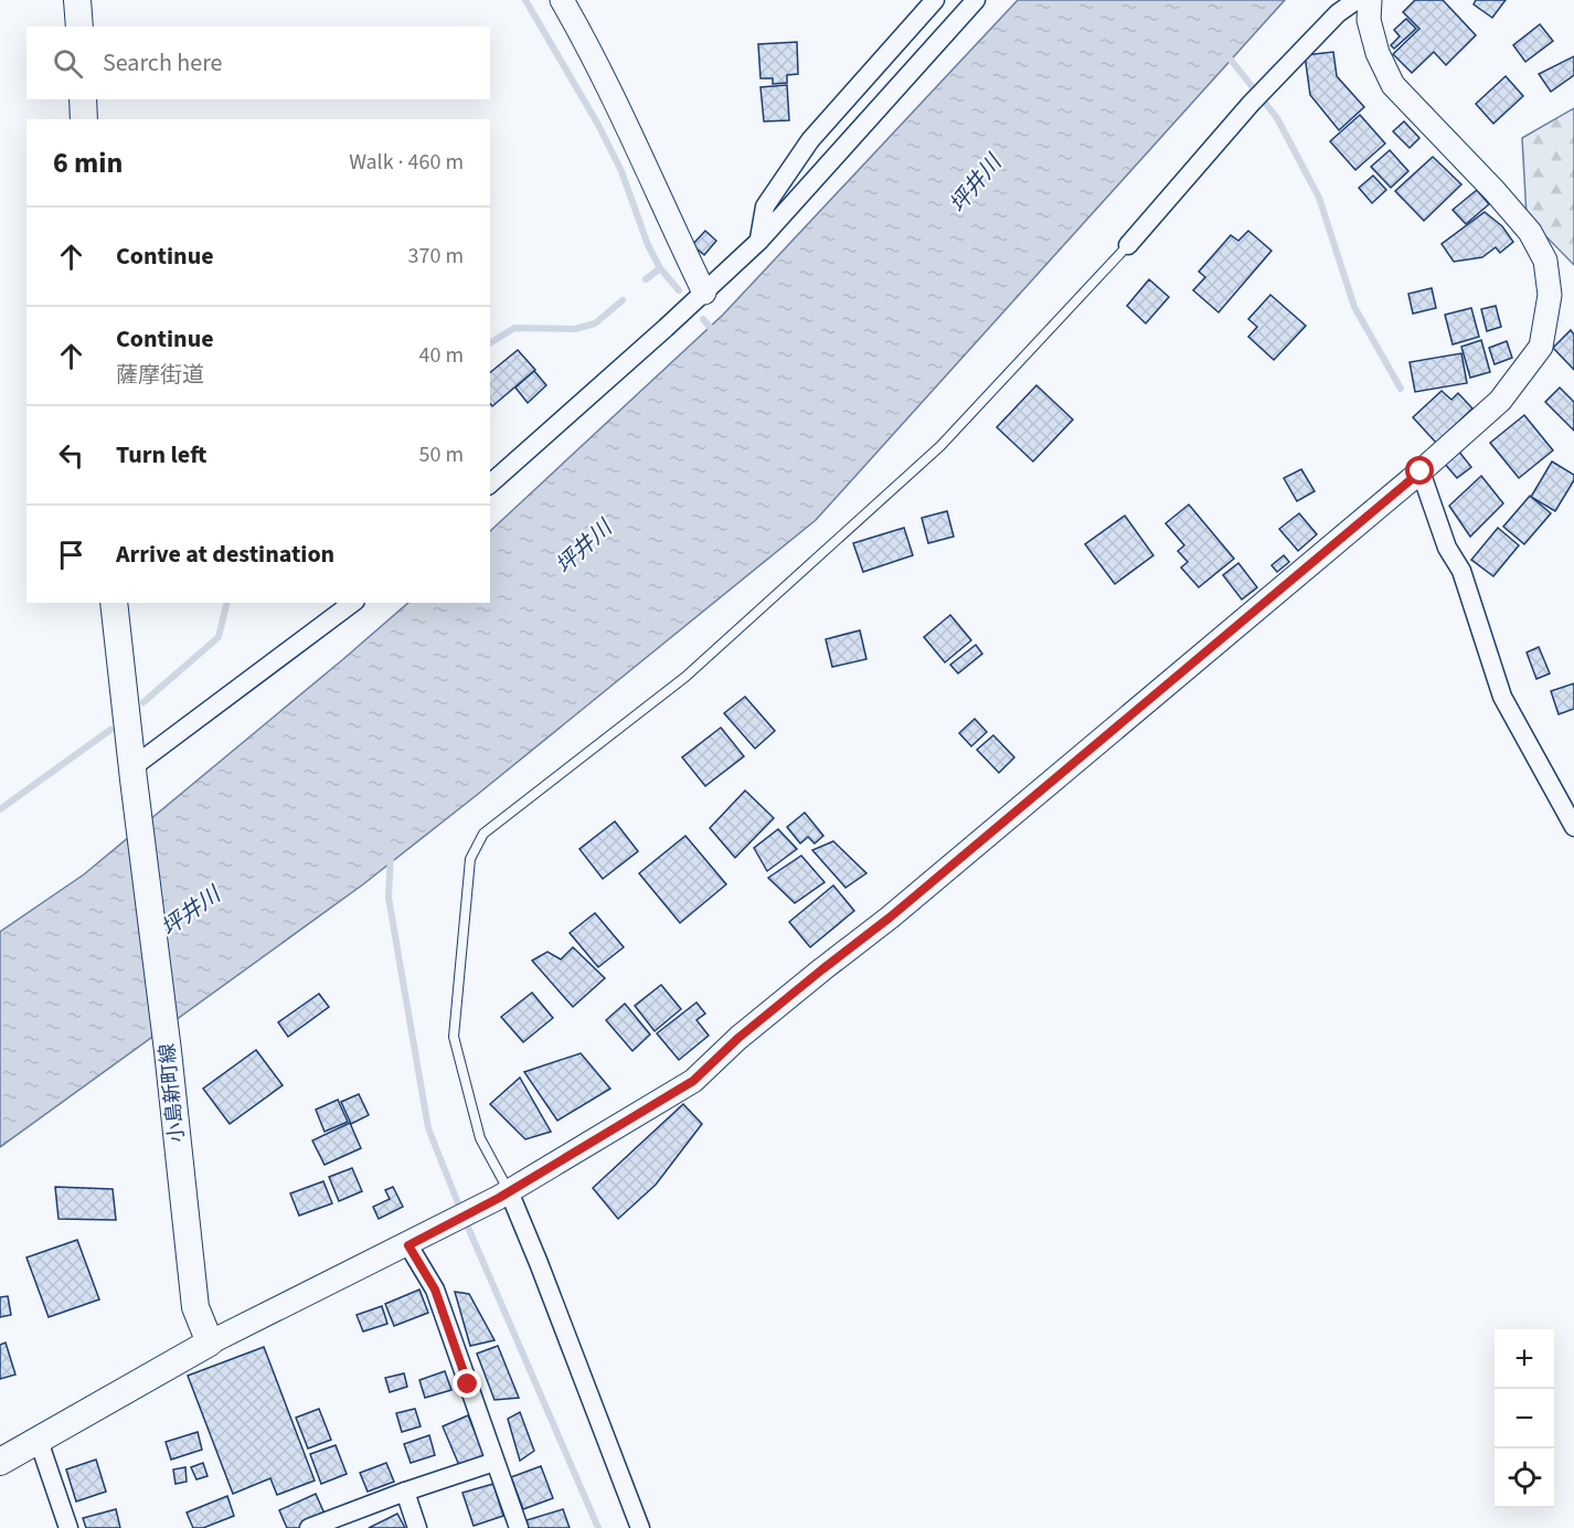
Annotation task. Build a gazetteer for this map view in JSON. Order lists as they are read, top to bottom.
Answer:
{
  "streets": {
    "main road": ["小島新町線"]
  },
  "water": ["坪井川"],
  "page": {
    "search": "Search here",
    "heading": ["6 min", "Walk · 460 m"],
    "list": [
      ["Continue", "370 m"],
      ["Continue", "薩摩街道", "40 m"],
      ["Turn left", "50 m"],
      "Arrive at destination"
    ],
    "map_buttons": ["+", "−"]
  }
}
